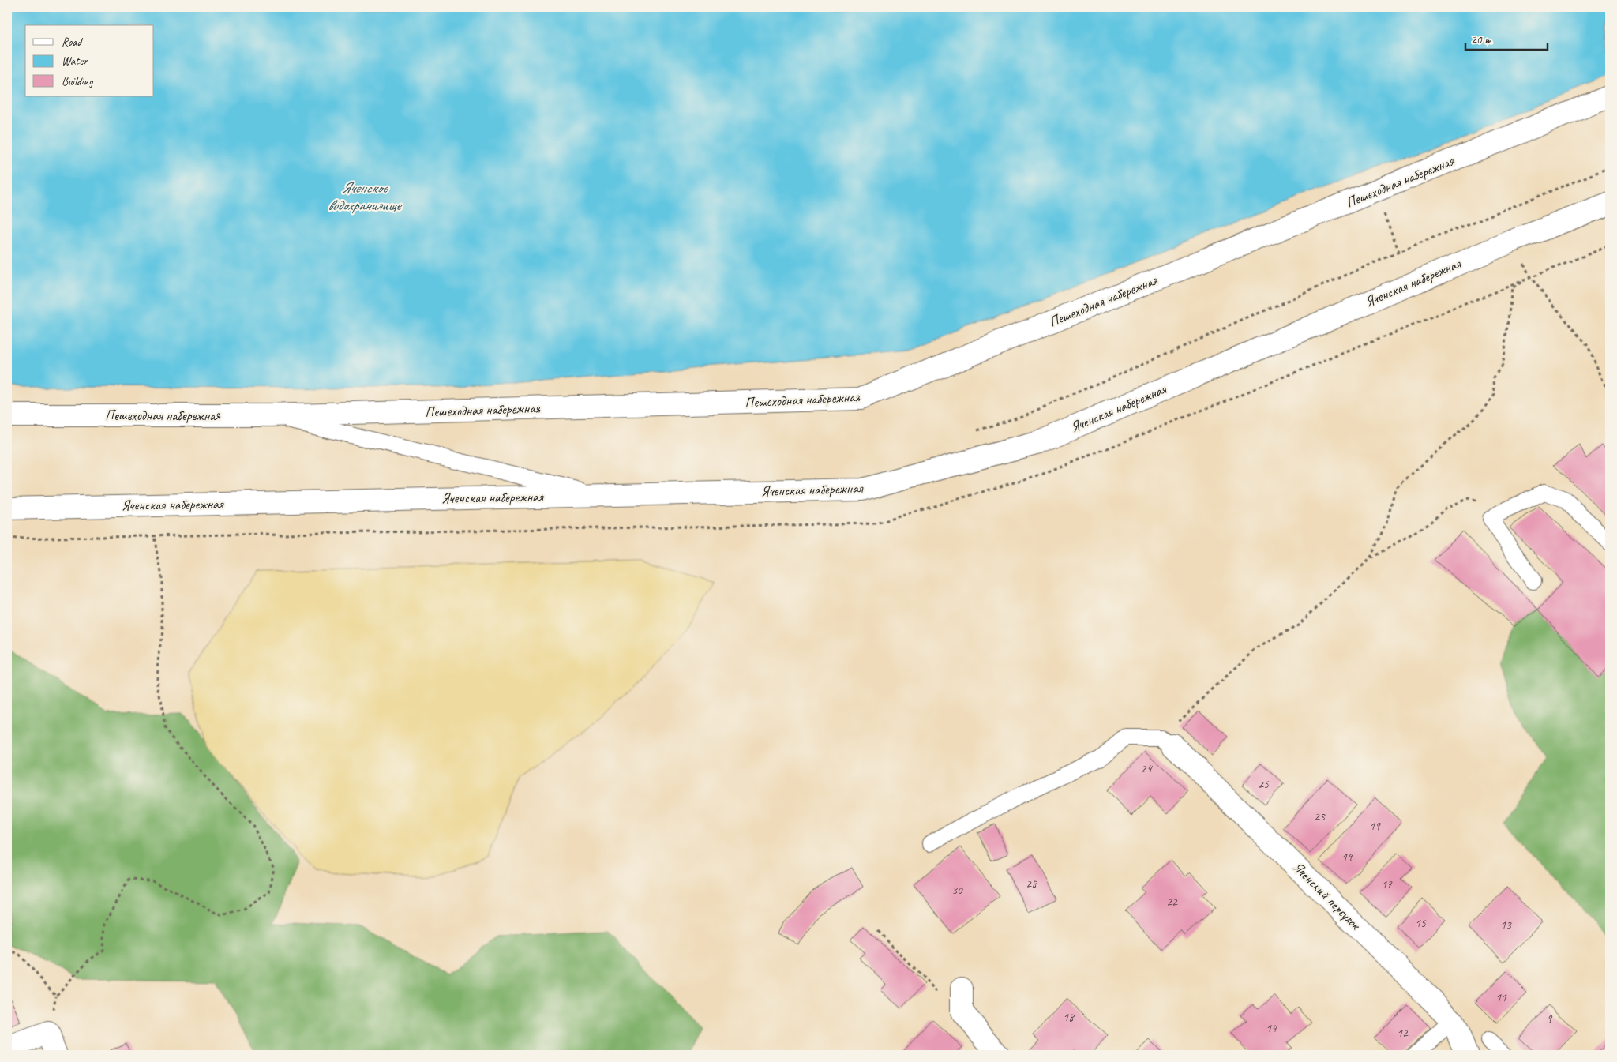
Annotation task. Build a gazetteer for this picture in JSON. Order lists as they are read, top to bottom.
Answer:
{
  "streets": {
    "street": ["Пешеходная набережная", "Яченская набережная", "Яченский переулок"]
  },
  "water": ["Яченское водохранилище"],
  "house_numbers": [
    "24",
    "25",
    "23",
    "19",
    "19",
    "28",
    "17",
    "30",
    "22",
    "15",
    "13",
    "11",
    "18",
    "9",
    "14",
    "12"
  ],
  "legend": ["Road", "Water", "Building"],
  "scale_bar": "20 m"
}
